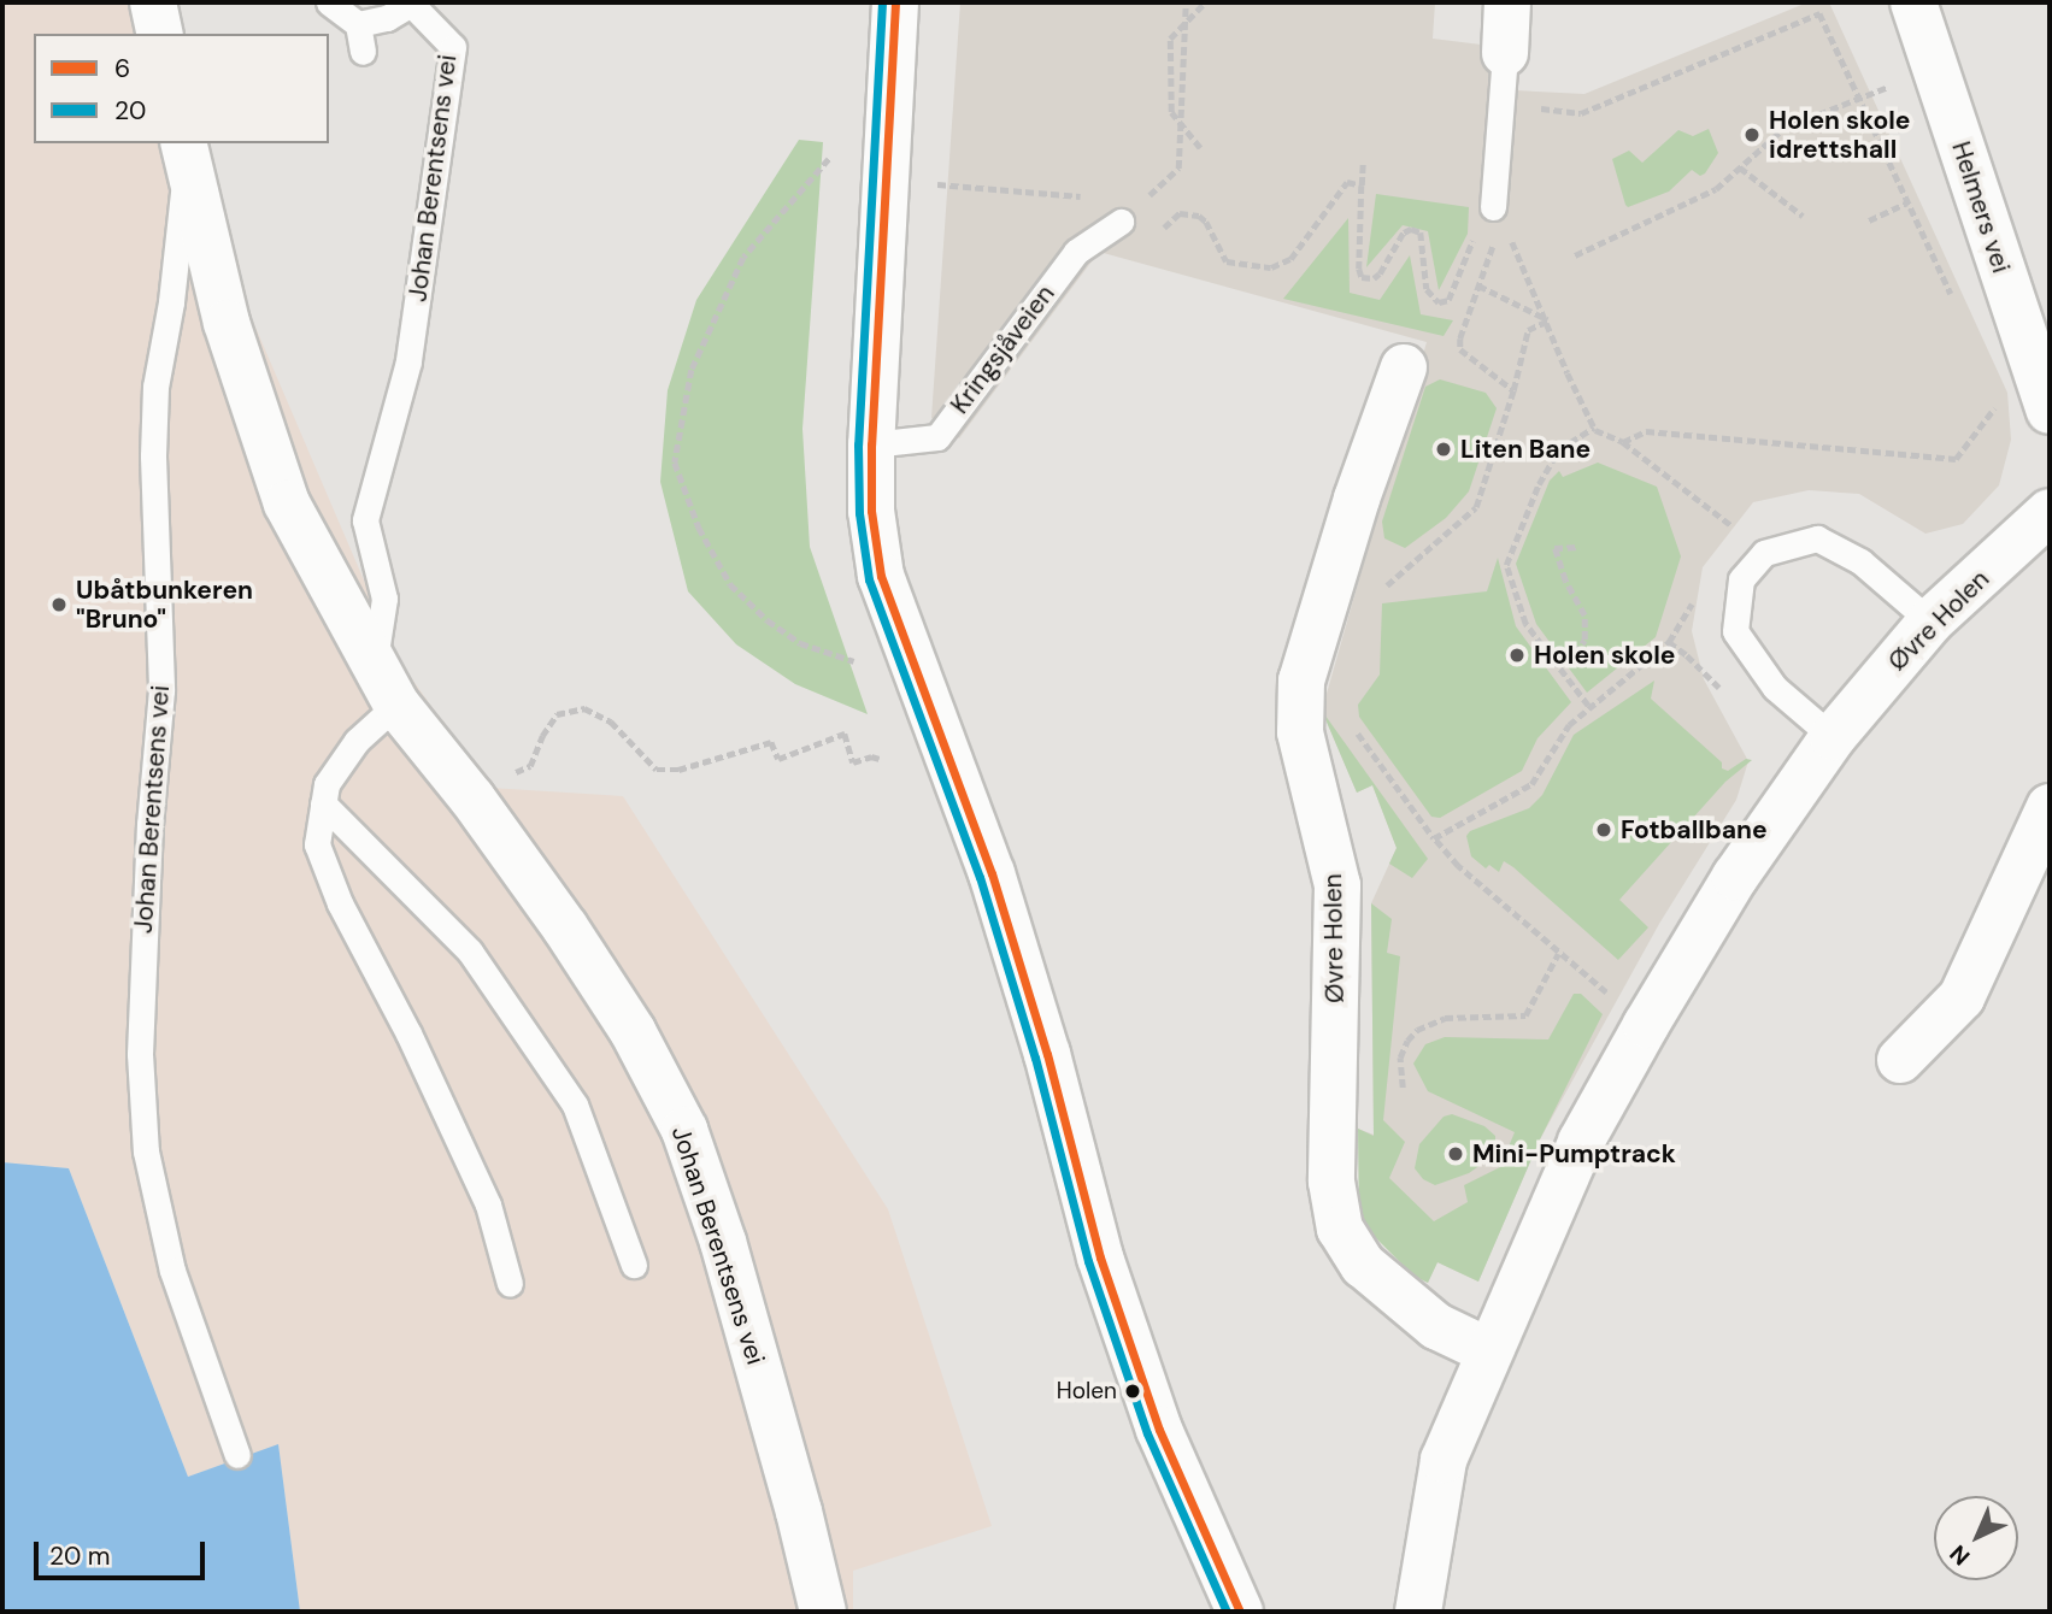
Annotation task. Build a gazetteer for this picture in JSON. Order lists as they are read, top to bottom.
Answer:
{
  "streets": {
    "street": ["Johan Berentsens vei", "Helmers vei", "Øvre Holen"],
    "lane": ["Kringsjåveien"]
  },
  "places": [
    "Holen skole idrettshall",
    "Liten Bane",
    "Ubåtbunkeren \"Bruno\"",
    "Holen skole",
    "Fotballbane",
    "Mini-Pumptrack",
    "Holen"
  ],
  "lines": ["transit line 6", "transit line 20"],
  "legend": ["6", "20"],
  "scale_bar": "20 m",
  "north": "bottom left"
}
